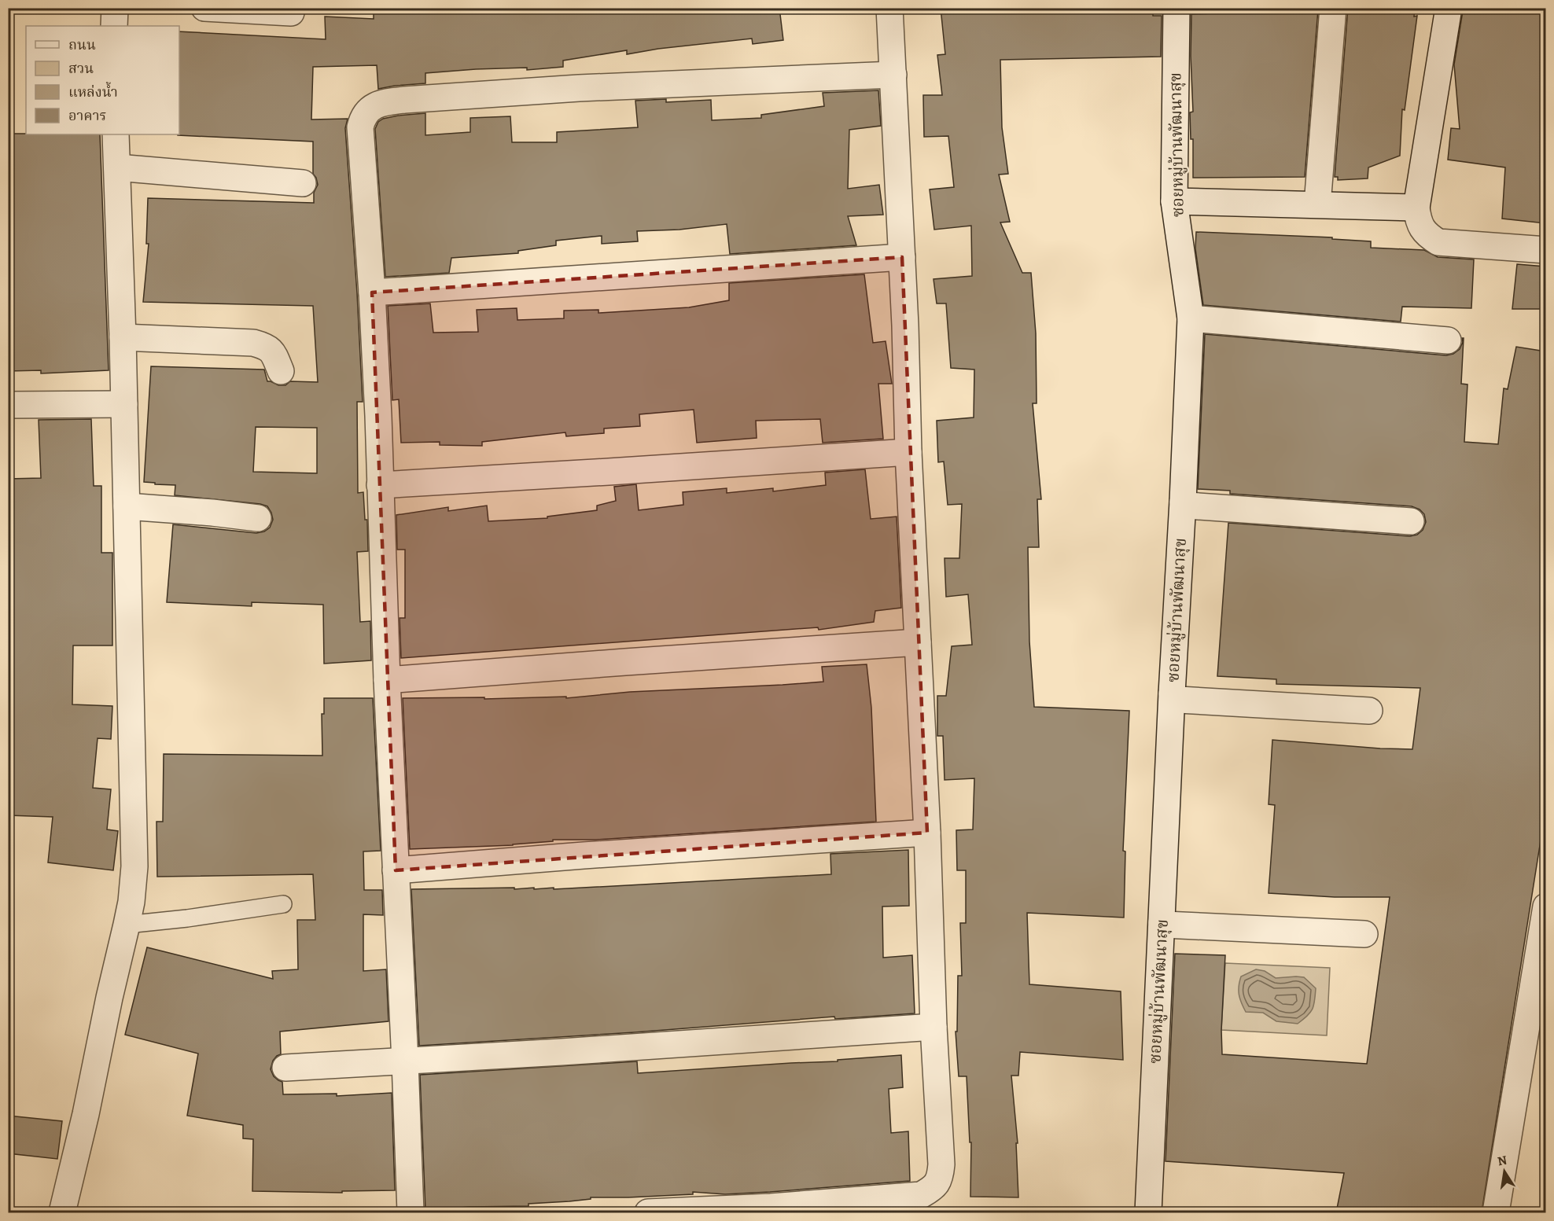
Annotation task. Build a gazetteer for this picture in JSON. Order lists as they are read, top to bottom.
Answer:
{
  "streets": {
    "street": ["ซอยหมู่บ้านพัฒนาสุข"]
  },
  "legend": [
    "ถนน",
    "สวน",
    "แหล่งน้ำ",
    "อาคาร"
  ],
  "north": "top"
}
